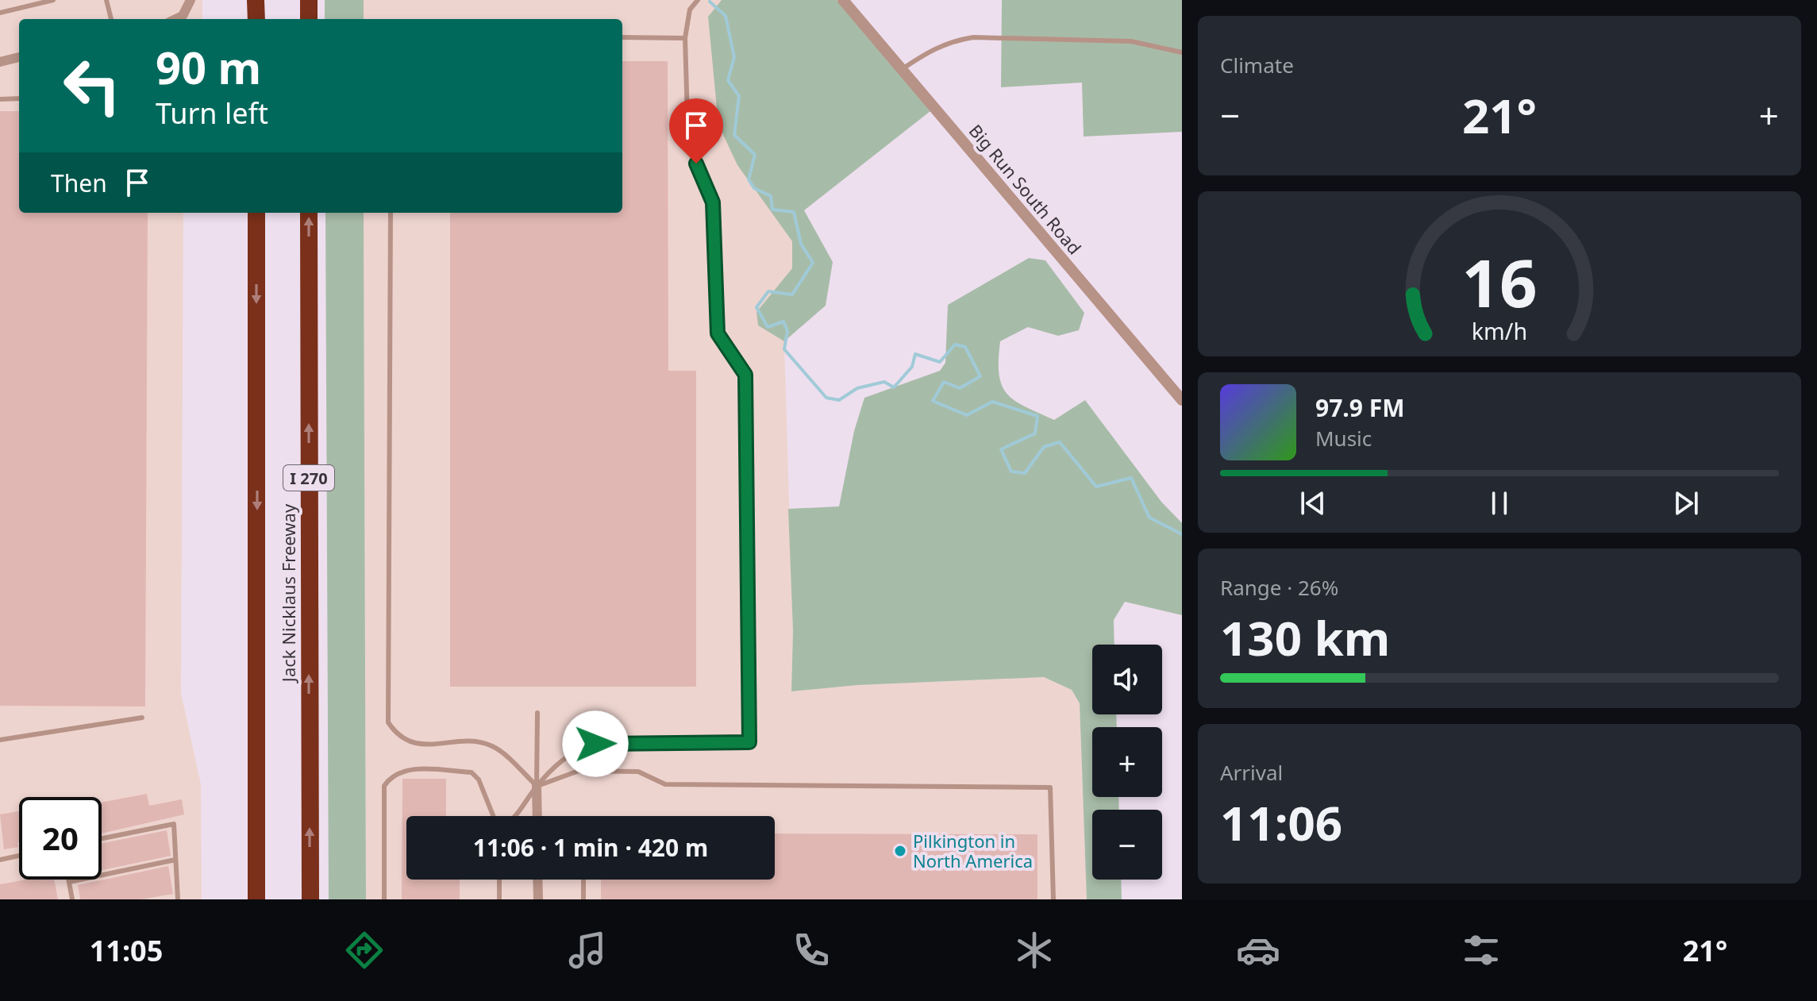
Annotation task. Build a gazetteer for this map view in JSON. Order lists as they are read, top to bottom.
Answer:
{
  "streets": {
    "highway": ["I 270", "Jack Nicklaus Freeway"],
    "street": ["Big Run South Road"]
  },
  "places": ["Pilkington in North America"],
  "page": {
    "tile": [
      "Climate",
      ["Range · 26%", "130 km"],
      ["Arrival", "11:06"]
    ],
    "turn": ["90 m", "Turn left"],
    "heat": ["−", "21°", "+"],
    "then": "Then",
    "song": ["97.9 FM", "Music"],
    "map_buttons": ["+", "−"],
    "limit": "20",
    "trip": "11:06 · 1 min · 420 m",
    "tabs": ["11:05", "21°"],
    "gauge": ["16", "km/h"]
  }
}
